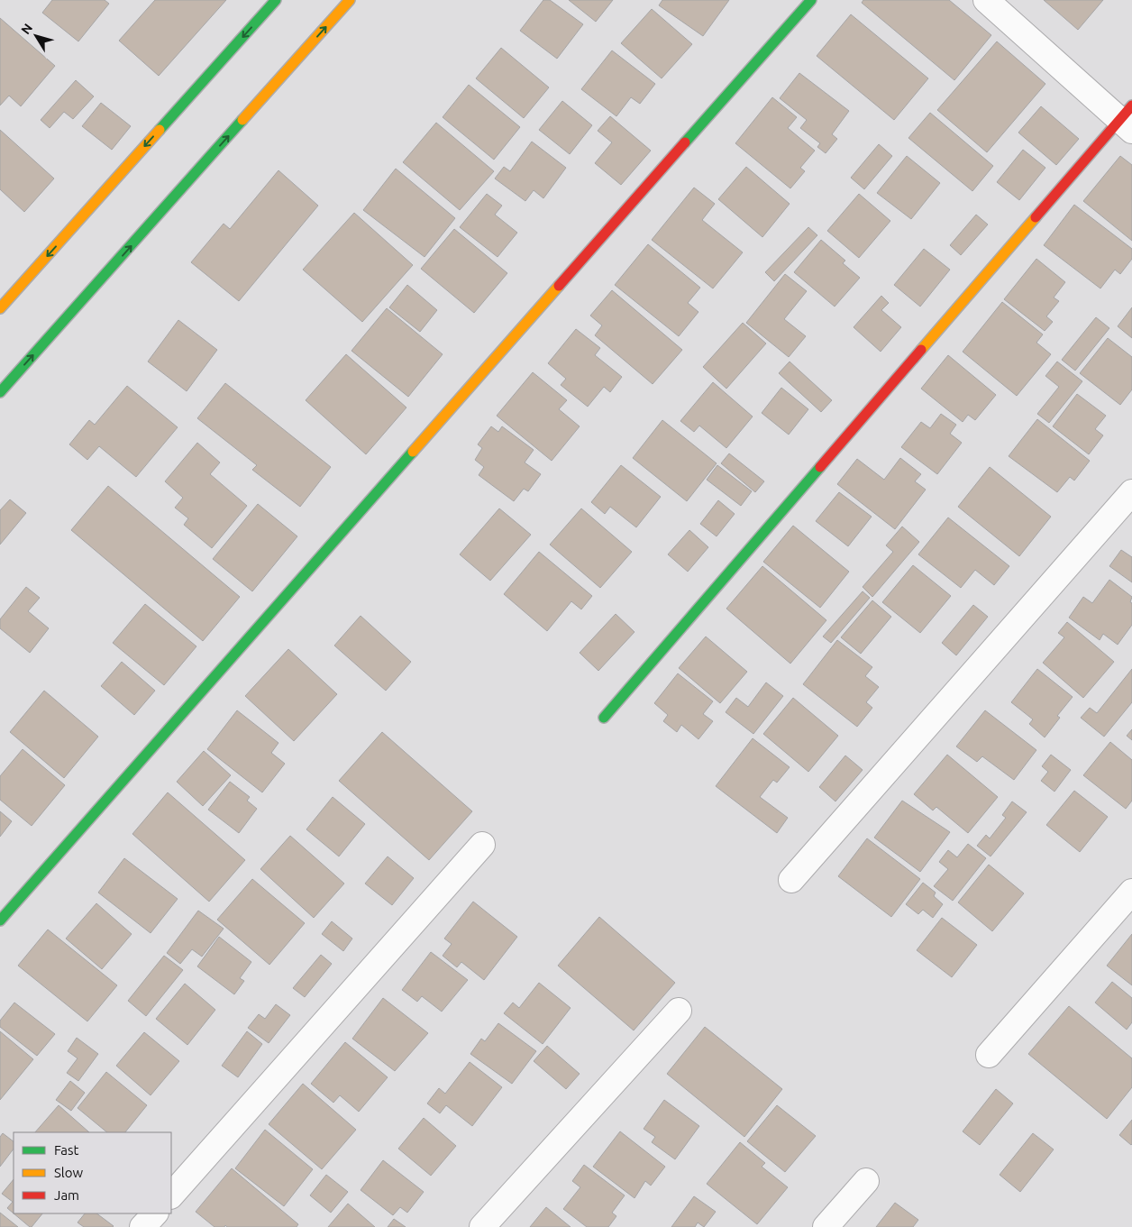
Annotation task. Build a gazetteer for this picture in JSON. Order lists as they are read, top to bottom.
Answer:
{
  "legend": ["Fast", "Slow", "Jam"],
  "north": "top left"
}
